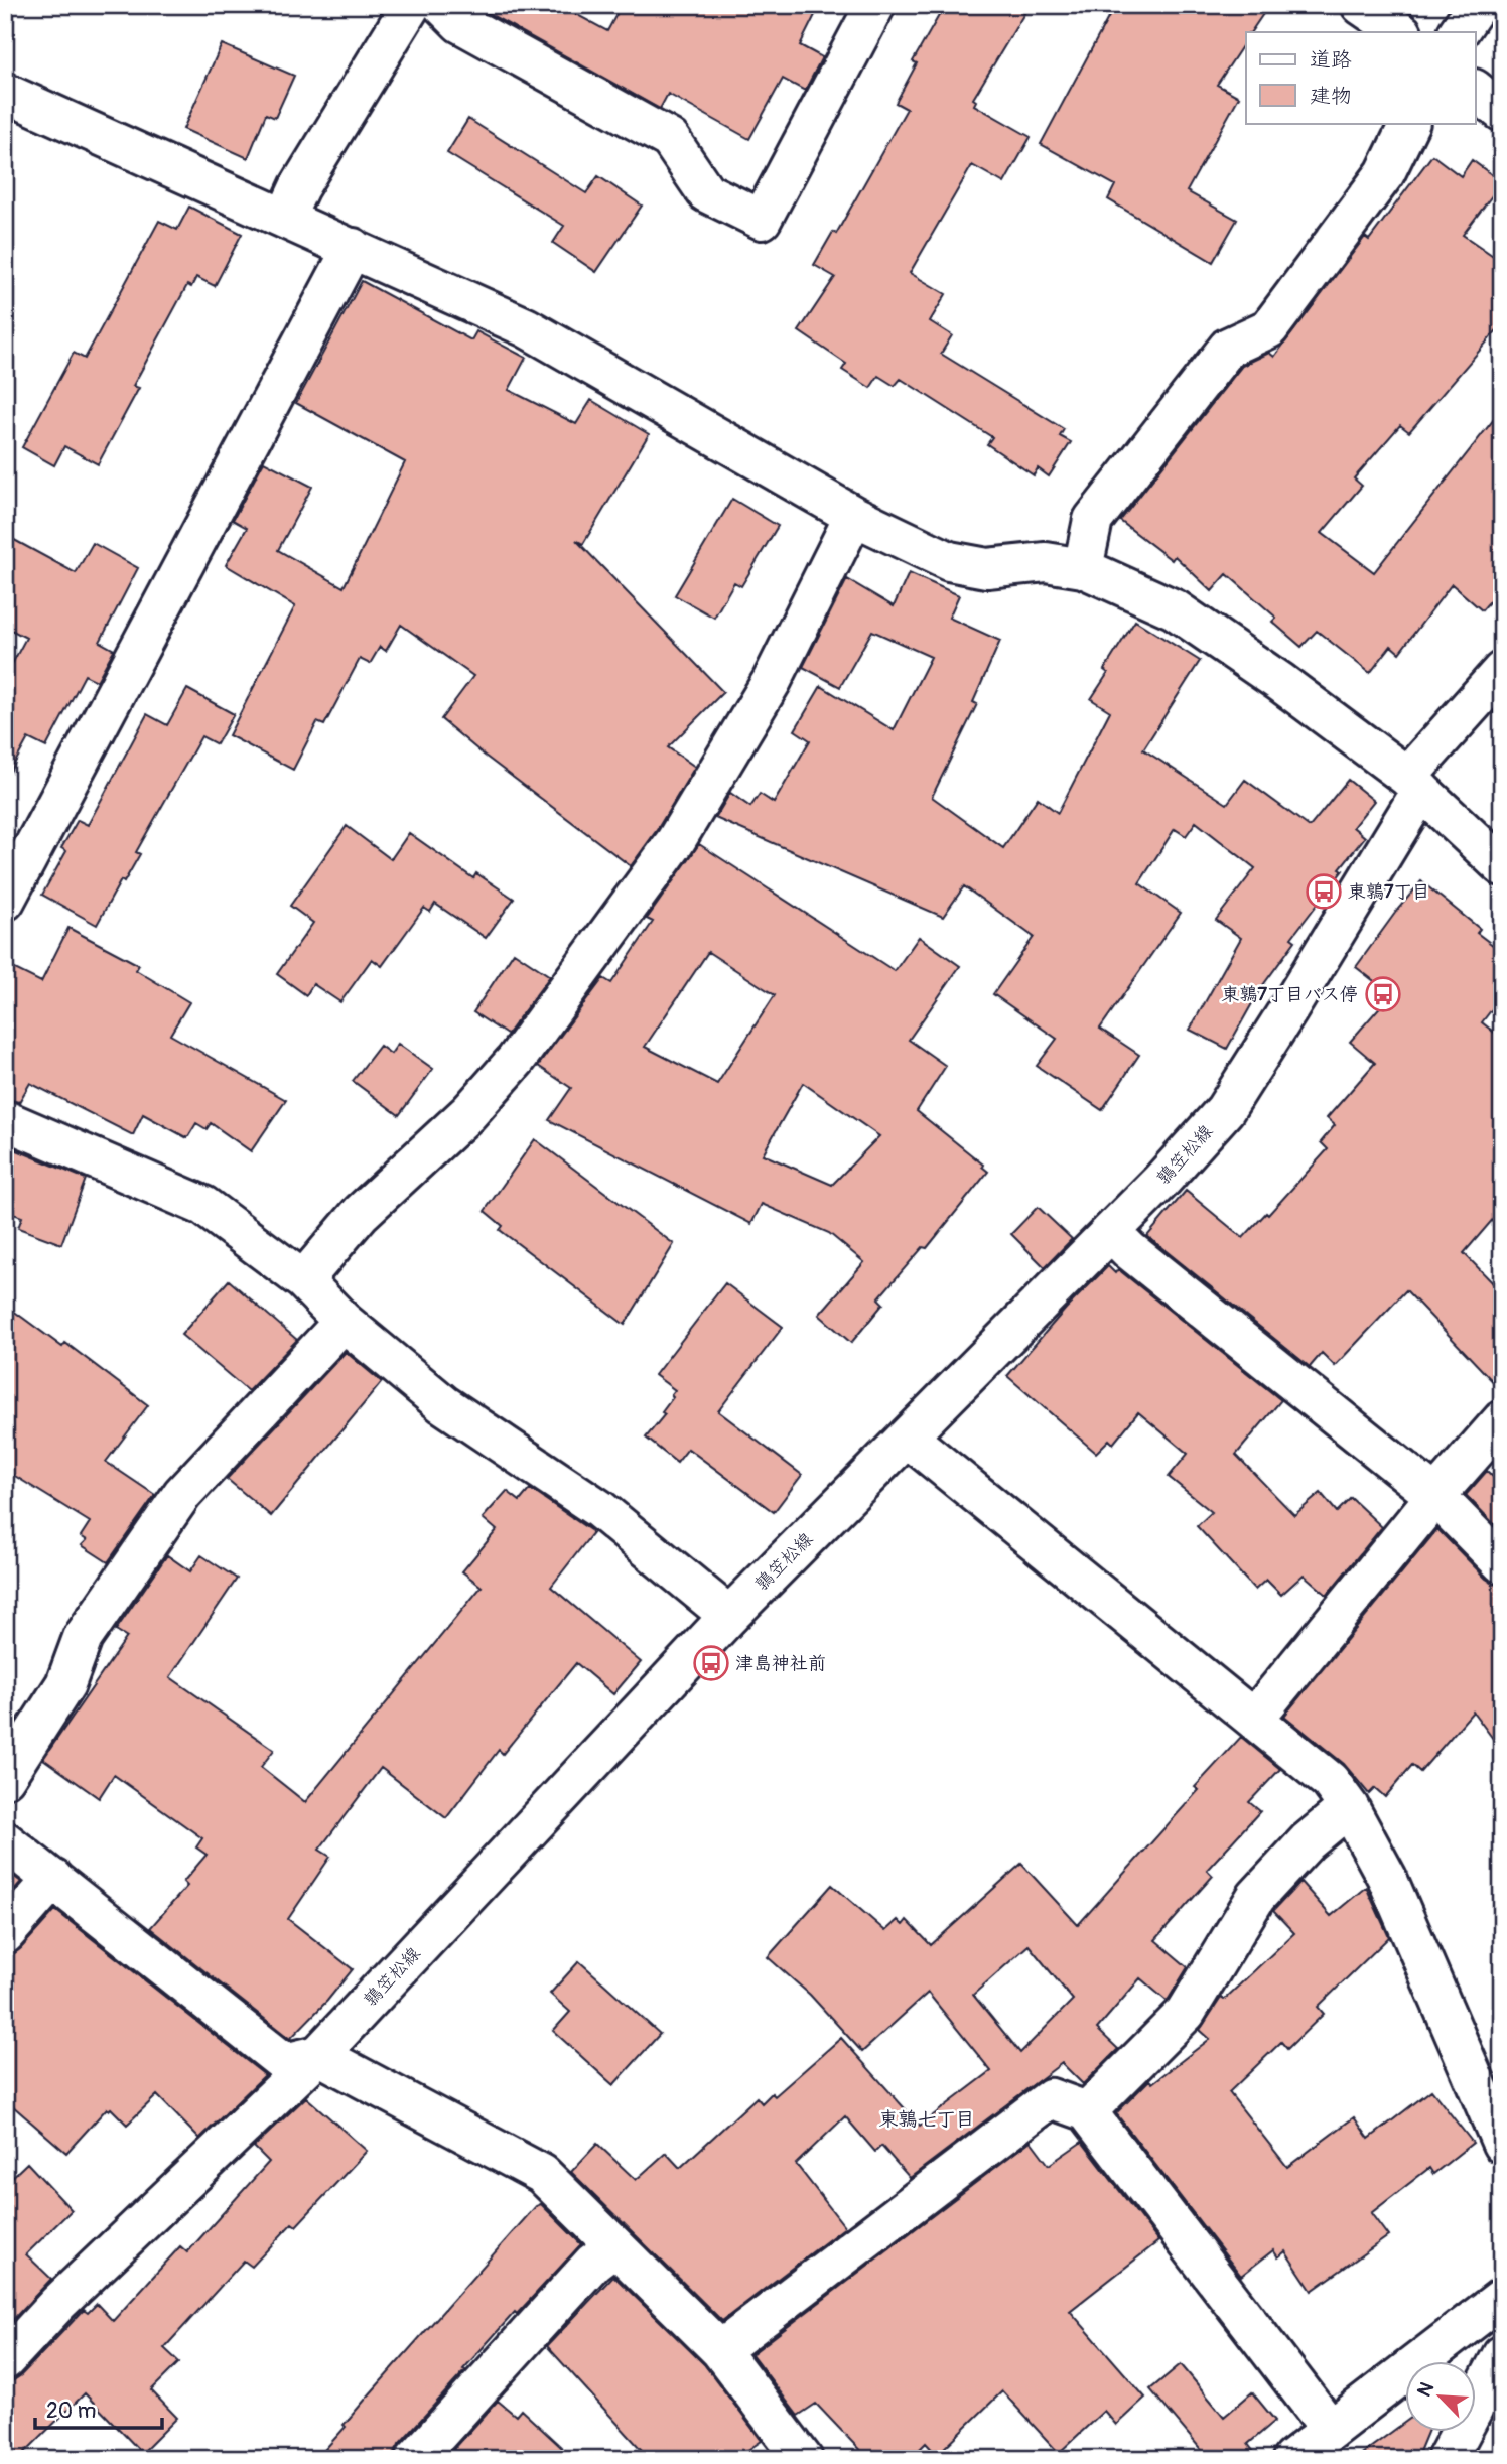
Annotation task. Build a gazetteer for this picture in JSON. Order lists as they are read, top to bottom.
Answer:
{
  "streets": {
    "street": ["鶉笠松線"]
  },
  "districts": ["東鶉七丁目"],
  "places": {
    "bus stop": ["東鶉7丁目", "東鶉7丁目バス停", "津島神社前"]
  },
  "legend": ["道路", "建物"],
  "scale_bar": "20 m",
  "north": "top left"
}
